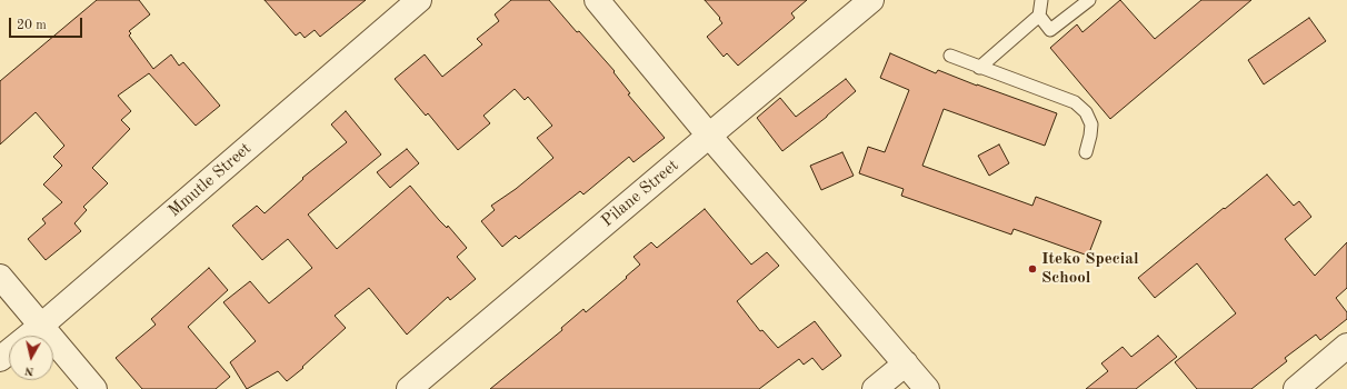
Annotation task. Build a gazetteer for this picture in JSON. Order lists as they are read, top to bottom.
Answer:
{
  "streets": {
    "street": ["Mmutle Street", "Pilane Street"]
  },
  "places": ["Iteko Special School"],
  "scale_bar": "20 m",
  "north": "bottom"
}
